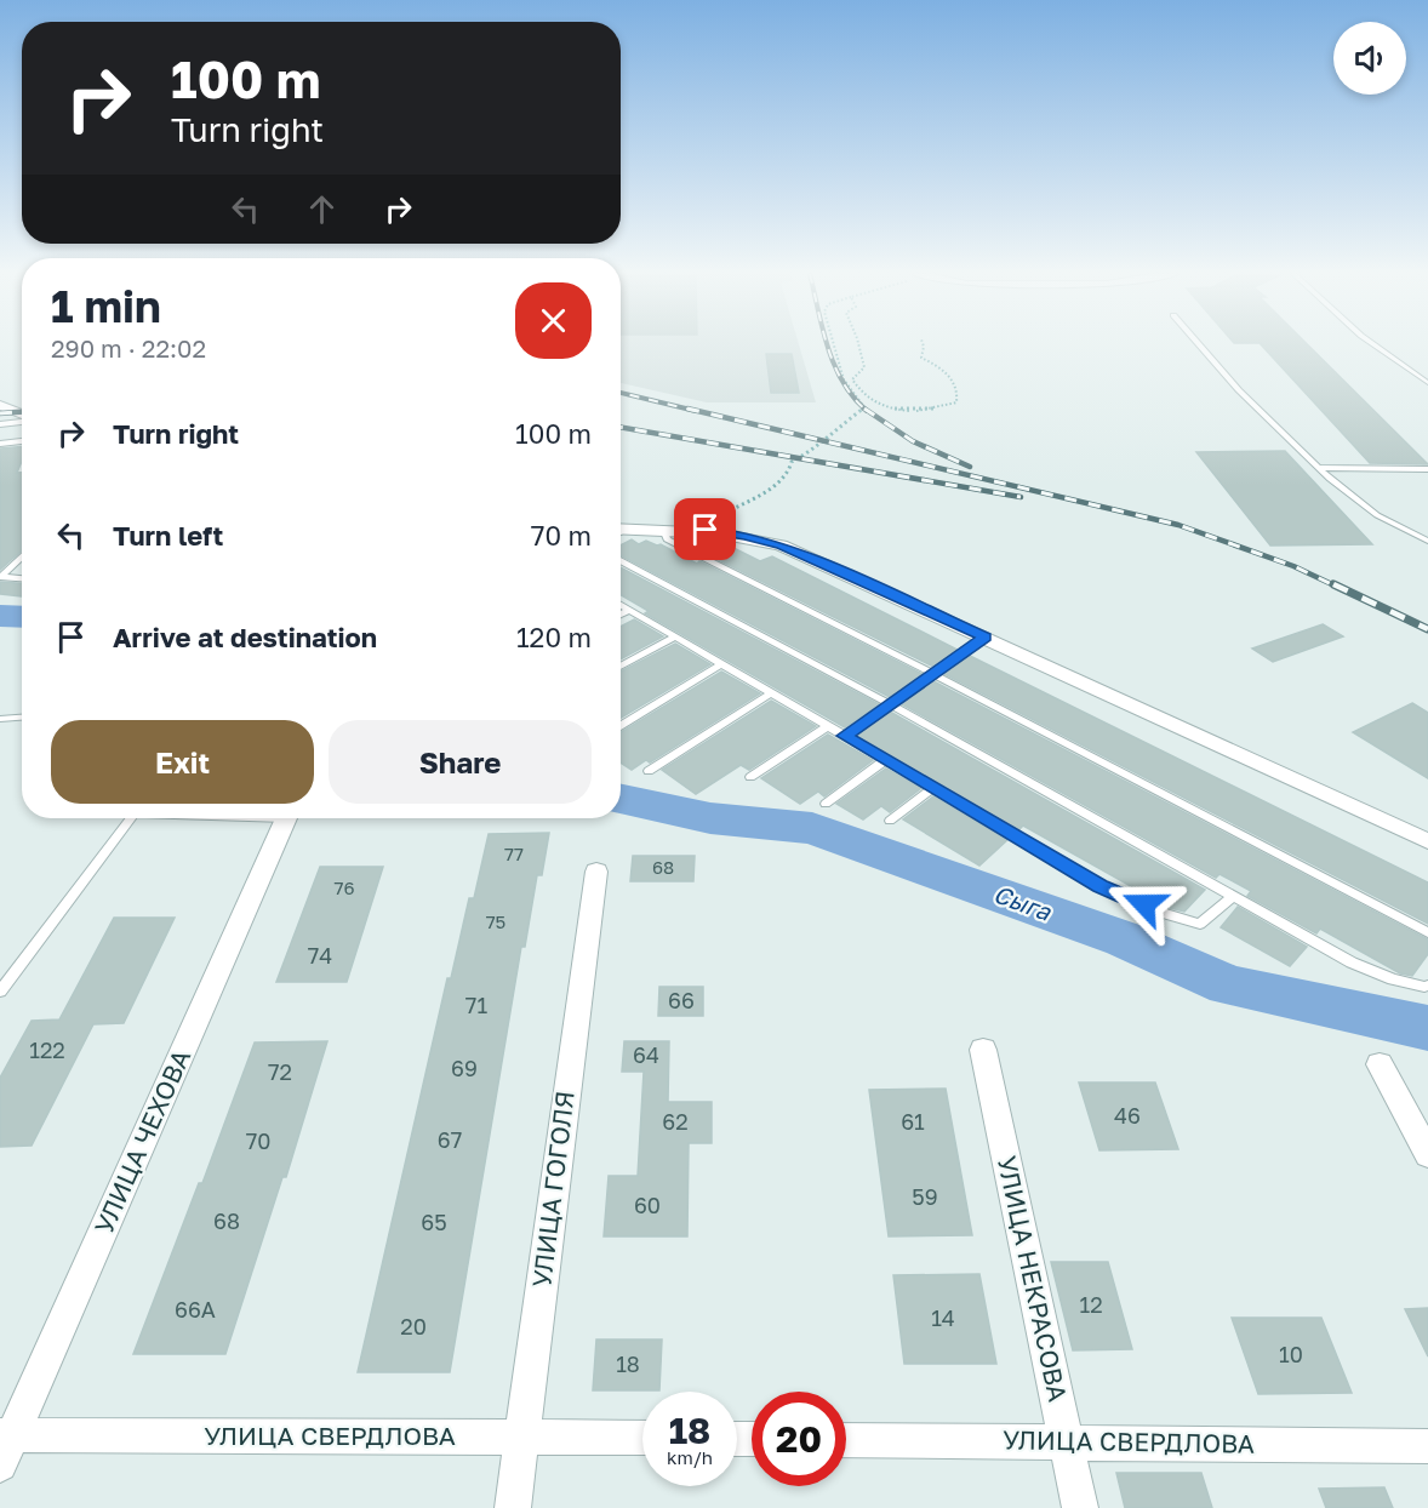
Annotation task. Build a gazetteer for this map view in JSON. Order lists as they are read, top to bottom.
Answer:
{
  "streets": {
    "street": [
      "УЛИЦА ЧЕХОВА",
      "УЛИЦА ГОГОЛЯ",
      "УЛИЦА НЕКРАСОВА",
      "УЛИЦА СВЕРДЛОВА"
    ]
  },
  "crossings": [
    ["УЛИЦА ЧЕХОВА", "УЛИЦА СВЕРДЛОВА"],
    ["УЛИЦА ГОГОЛЯ", "УЛИЦА СВЕРДЛОВА"],
    ["УЛИЦА НЕКРАСОВА", "УЛИЦА СВЕРДЛОВА"]
  ],
  "water": ["Сыга"],
  "house_numbers": [
    "77",
    "68",
    "76",
    "75",
    "74",
    "66",
    "71",
    "122",
    "64",
    "69",
    "72",
    "46",
    "62",
    "61",
    "67",
    "70",
    "59",
    "60",
    "68",
    "65",
    "12",
    "66А",
    "14",
    "20",
    "10",
    "18"
  ],
  "page": {
    "turn": ["100 m", "Turn right"],
    "heading": ["1 min", "290 m · 22:02"],
    "list": [
      {
        "name": "Turn right",
        "value": "100 m"
      },
      {
        "name": "Turn left",
        "value": "70 m"
      },
      {
        "name": "Arrive at destination",
        "value": "120 m"
      }
    ],
    "buttons": ["Exit", "Share"],
    "speed": "18 km/h",
    "limit": "20"
  }
}
